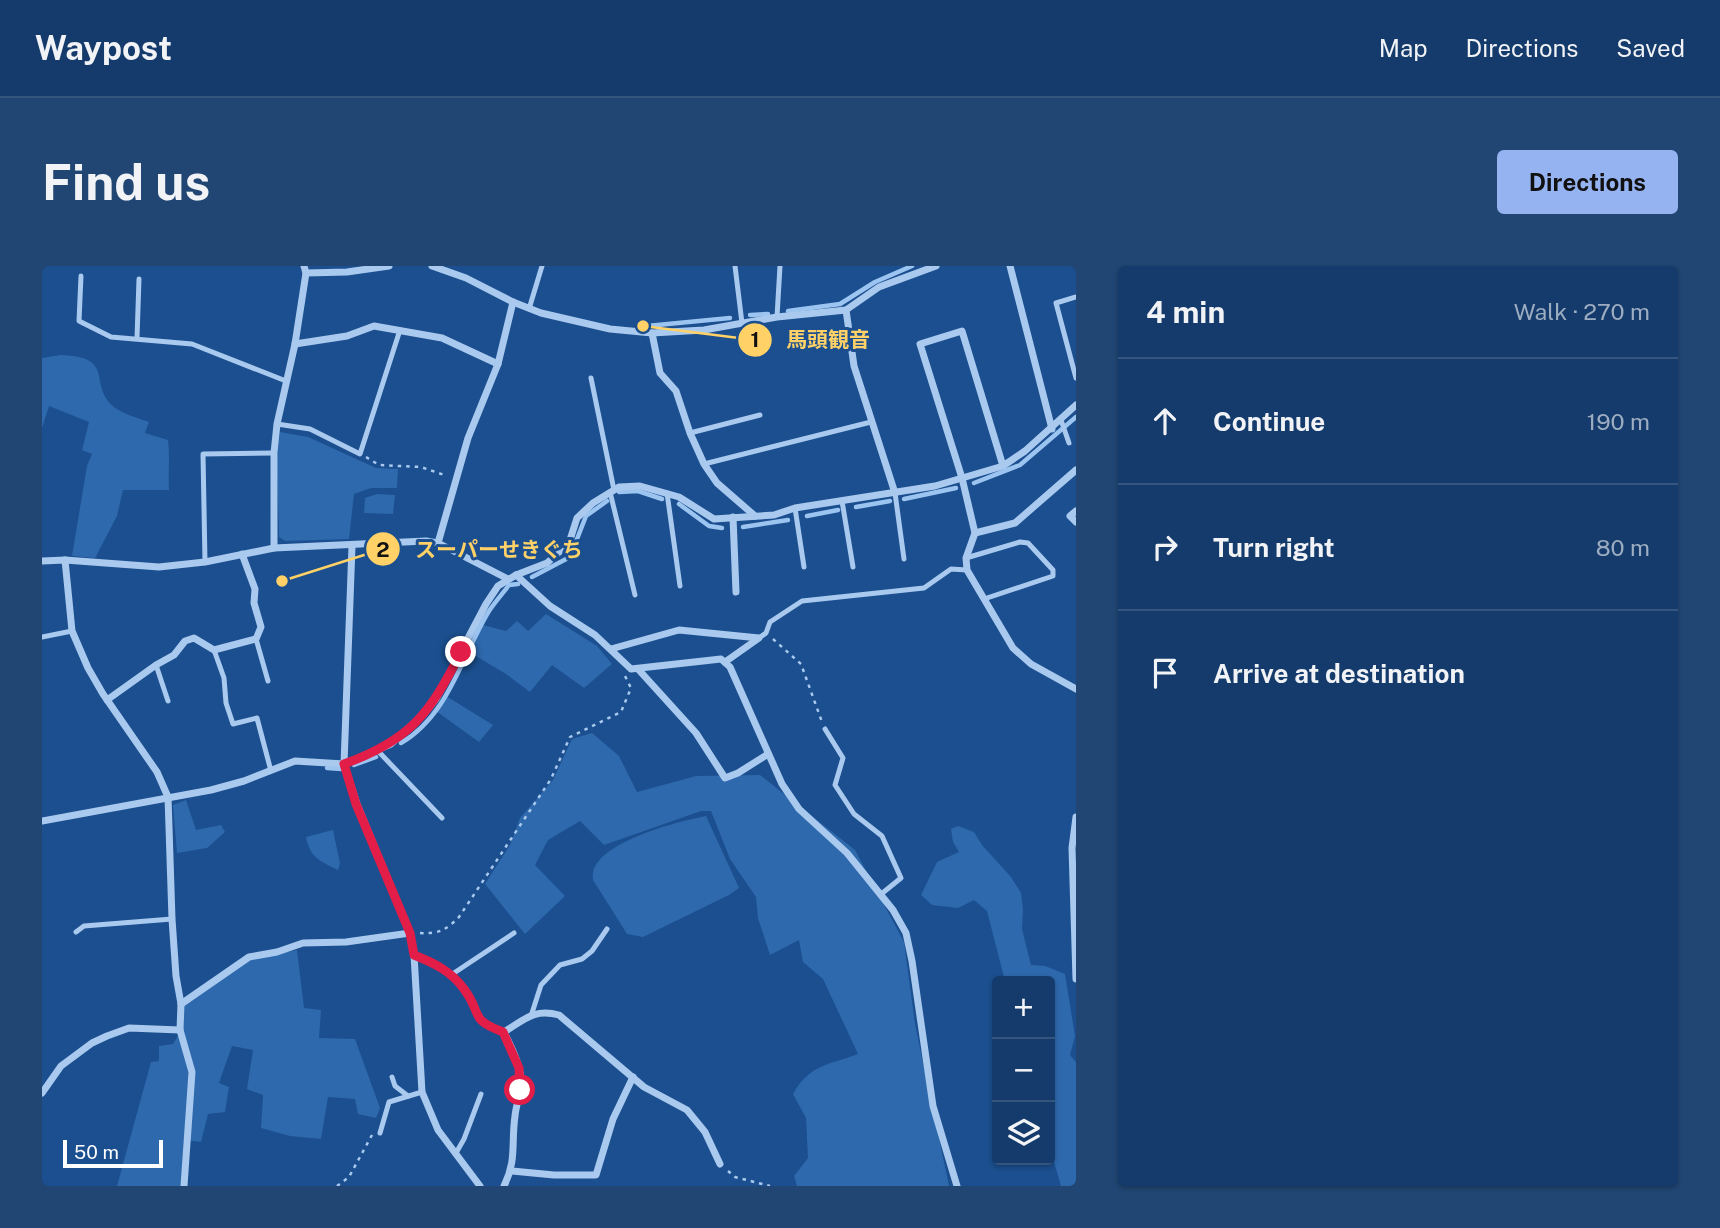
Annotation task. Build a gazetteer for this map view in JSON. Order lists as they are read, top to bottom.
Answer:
{
  "places": ["馬頭観音", "スーパーせきぐち"],
  "scale_bar": "50 m",
  "page": {
    "header": "Waypost",
    "nav": ["Map", "Directions", "Saved"],
    "buttons": "Directions",
    "title": "Find us",
    "heading": ["4 min", "Walk · 270 m"],
    "list": [
      ["Continue", "190 m"],
      ["Turn right", "80 m"],
      "Arrive at destination"
    ],
    "map_buttons": ["+", "−"],
    "scale": "50 m"
  }
}
